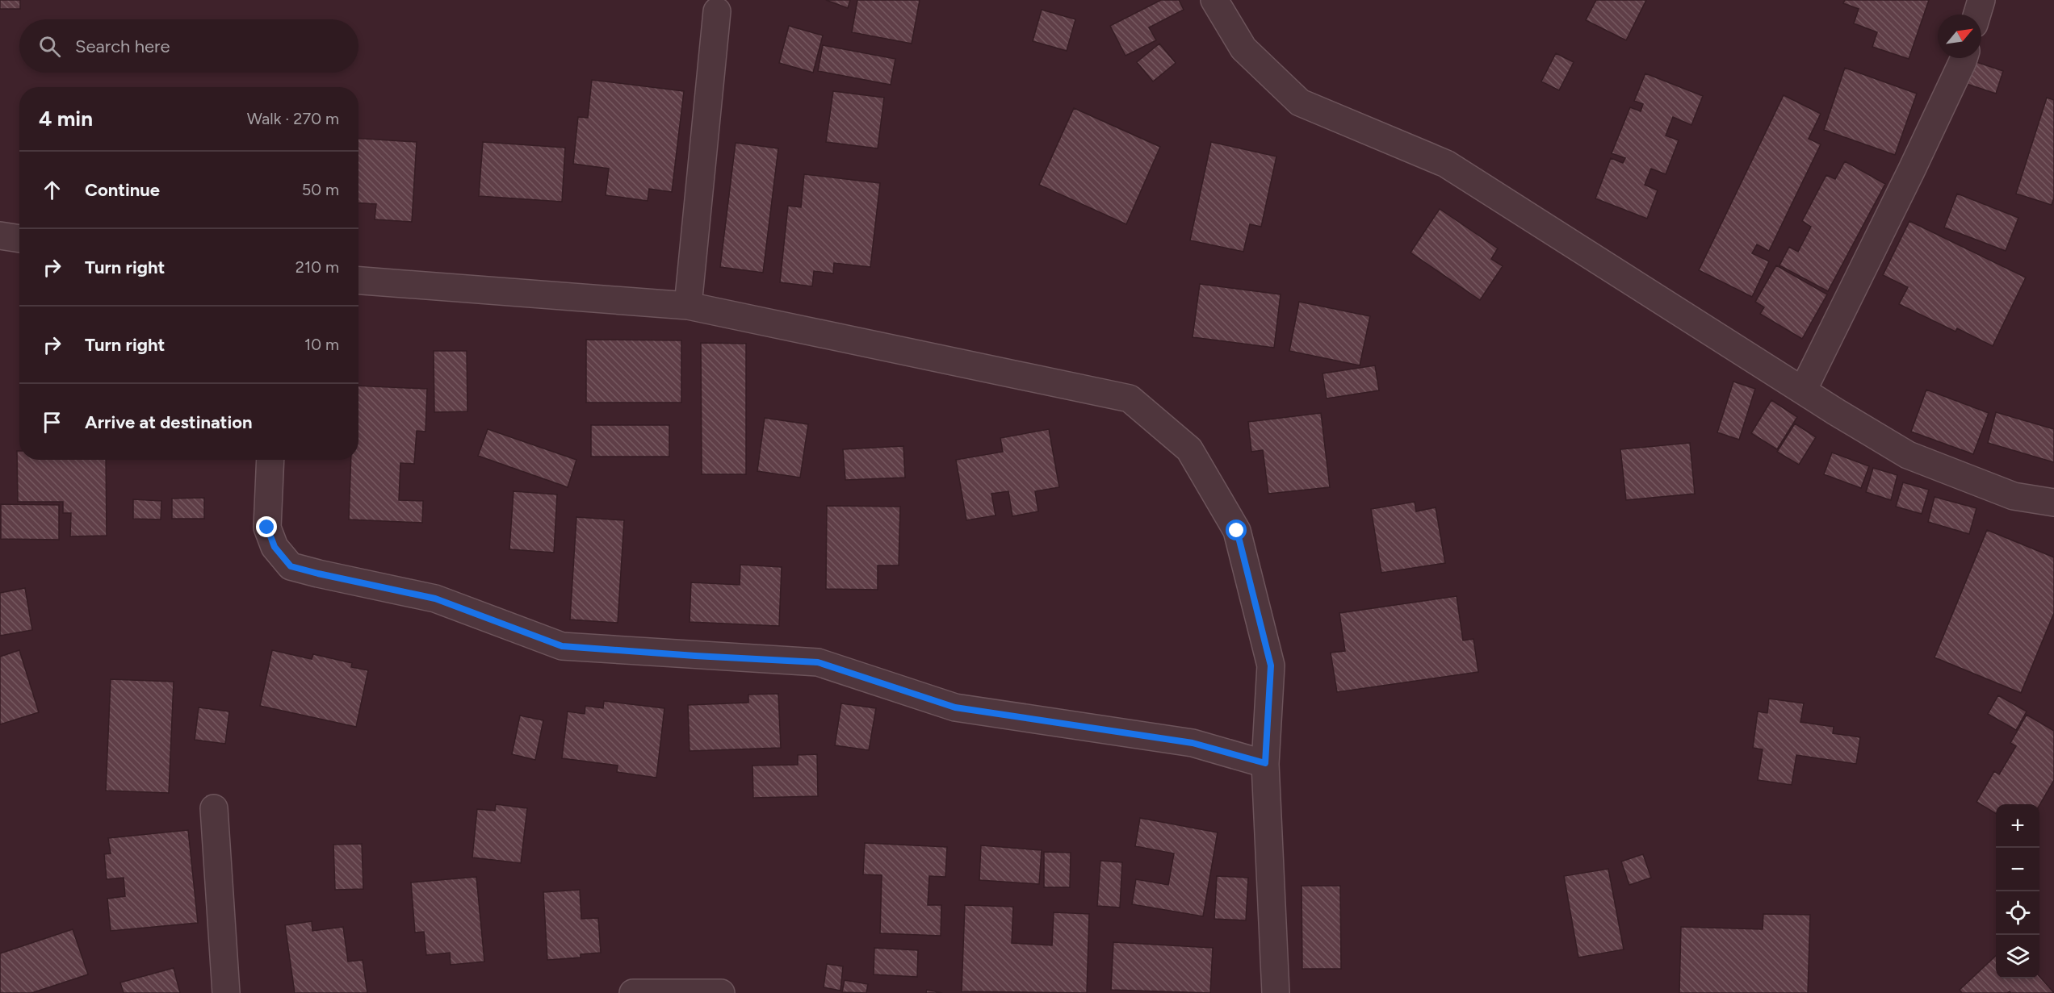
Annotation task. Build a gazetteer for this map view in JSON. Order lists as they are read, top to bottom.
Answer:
{
  "north": "top right",
  "page": {
    "search": "Search here",
    "heading": ["4 min", "Walk · 270 m"],
    "list": [
      ["Continue", "50 m"],
      ["Turn right", "210 m"],
      ["Turn right", "10 m"],
      "Arrive at destination"
    ],
    "map_buttons": ["+", "−"]
  }
}
